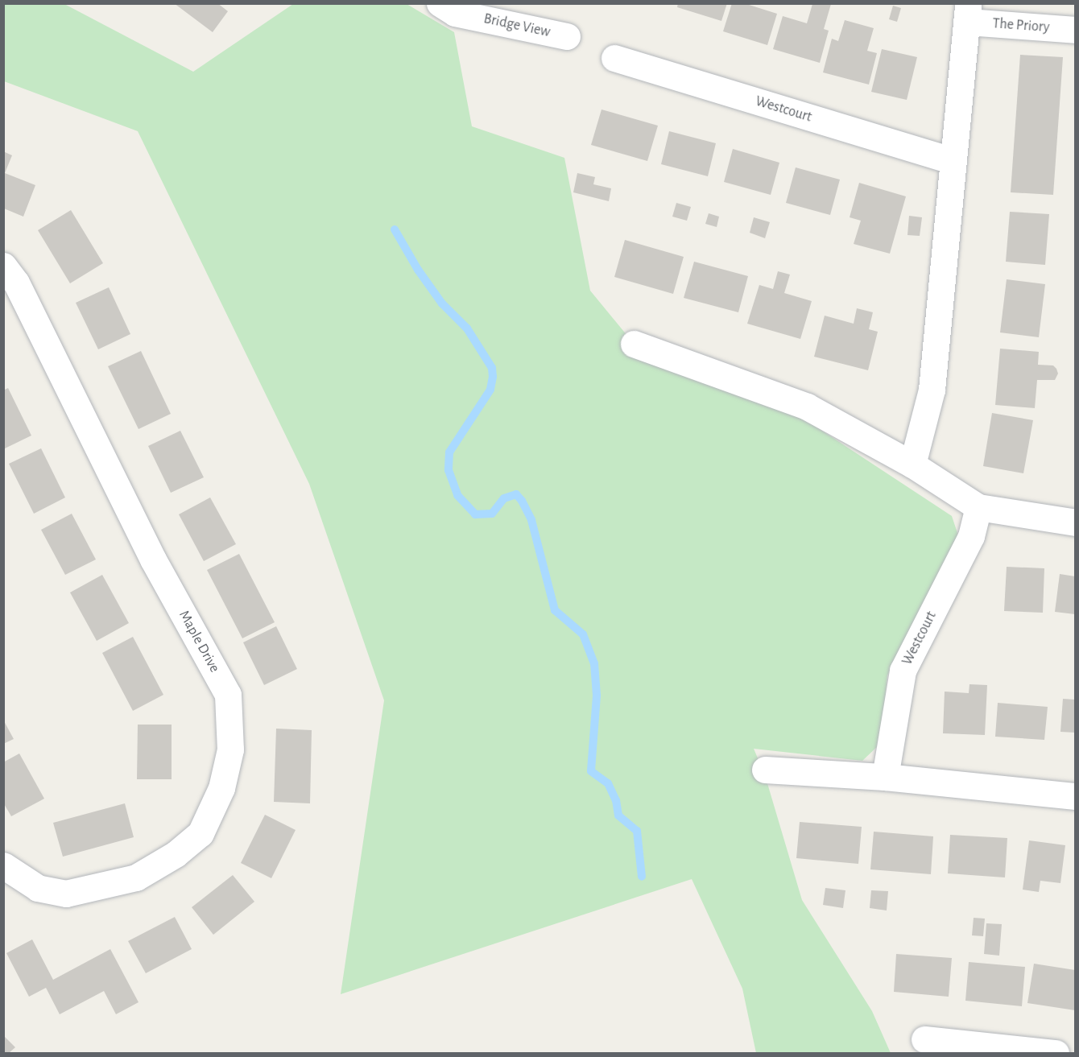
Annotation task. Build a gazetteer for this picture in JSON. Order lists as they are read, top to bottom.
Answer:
{
  "streets": {
    "street": [
      "Bridge View",
      "The Priory",
      "Westcourt",
      "Maple Drive"
    ]
  }
}
